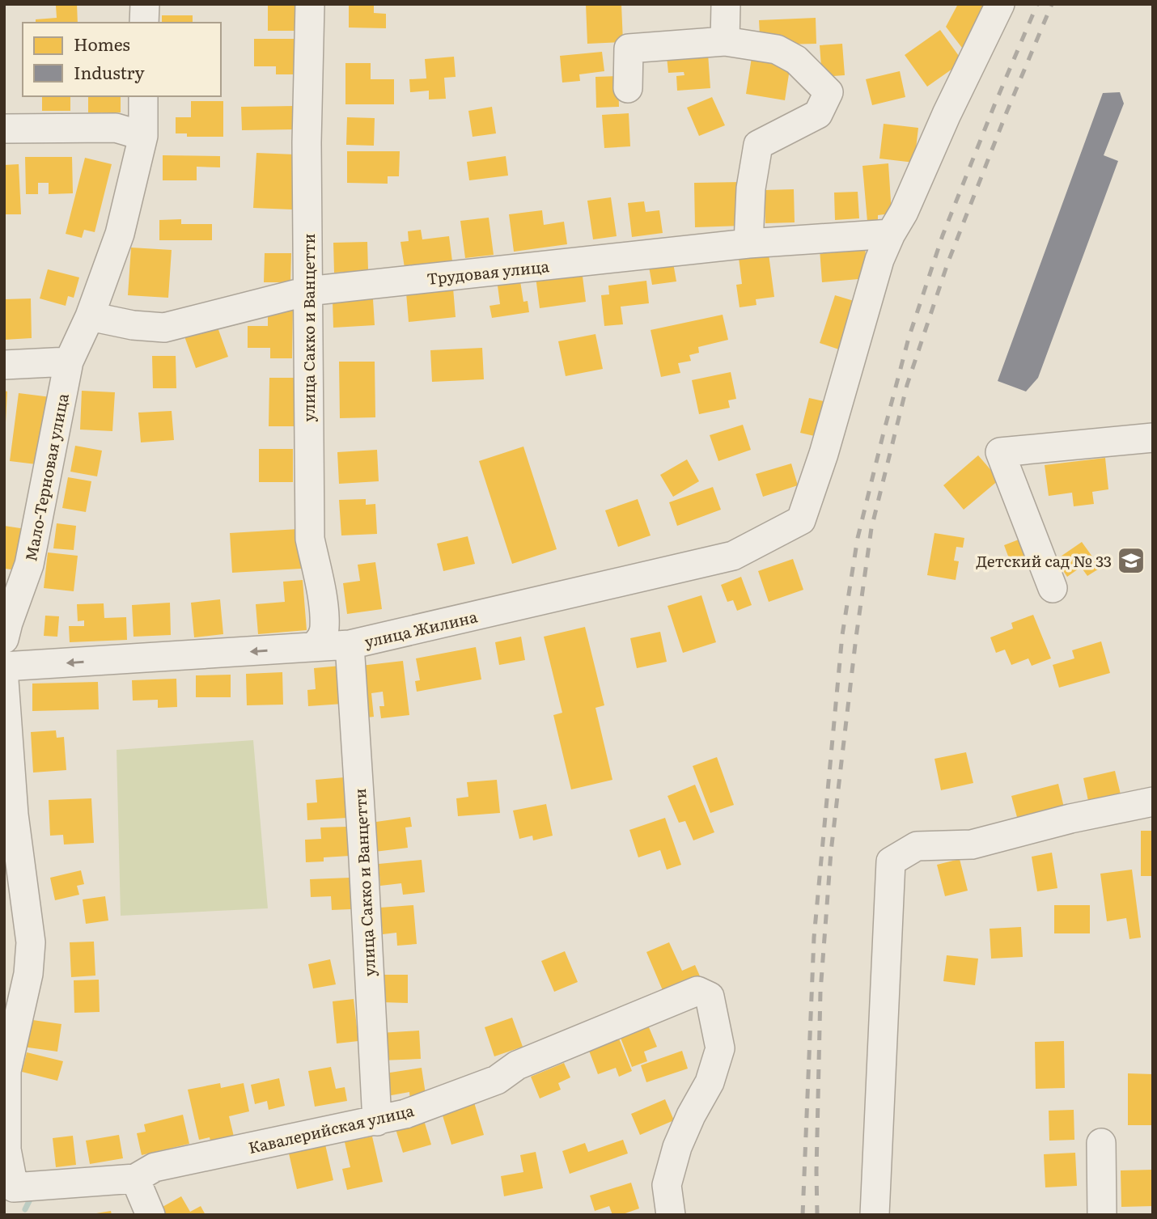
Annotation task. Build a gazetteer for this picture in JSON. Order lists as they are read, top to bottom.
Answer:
{
  "streets": {
    "street": [
      "Трудовая улица",
      "улица Сакко и Ванцетти",
      "Мало-Терновая улица",
      "улица Жилина",
      "Кавалерийская улица"
    ]
  },
  "crossings": [
    ["Трудовая улица", "улица Сакко и Ванцетти"],
    ["Трудовая улица", "Мало-Терновая улица"],
    ["Трудовая улица", "улица Жилина"],
    ["улица Сакко и Ванцетти", "улица Жилина"],
    ["улица Сакко и Ванцетти", "Кавалерийская улица"]
  ],
  "places": {
    "school or university": ["Детский сад № 33"]
  },
  "legend": ["Homes", "Industry"]
}
